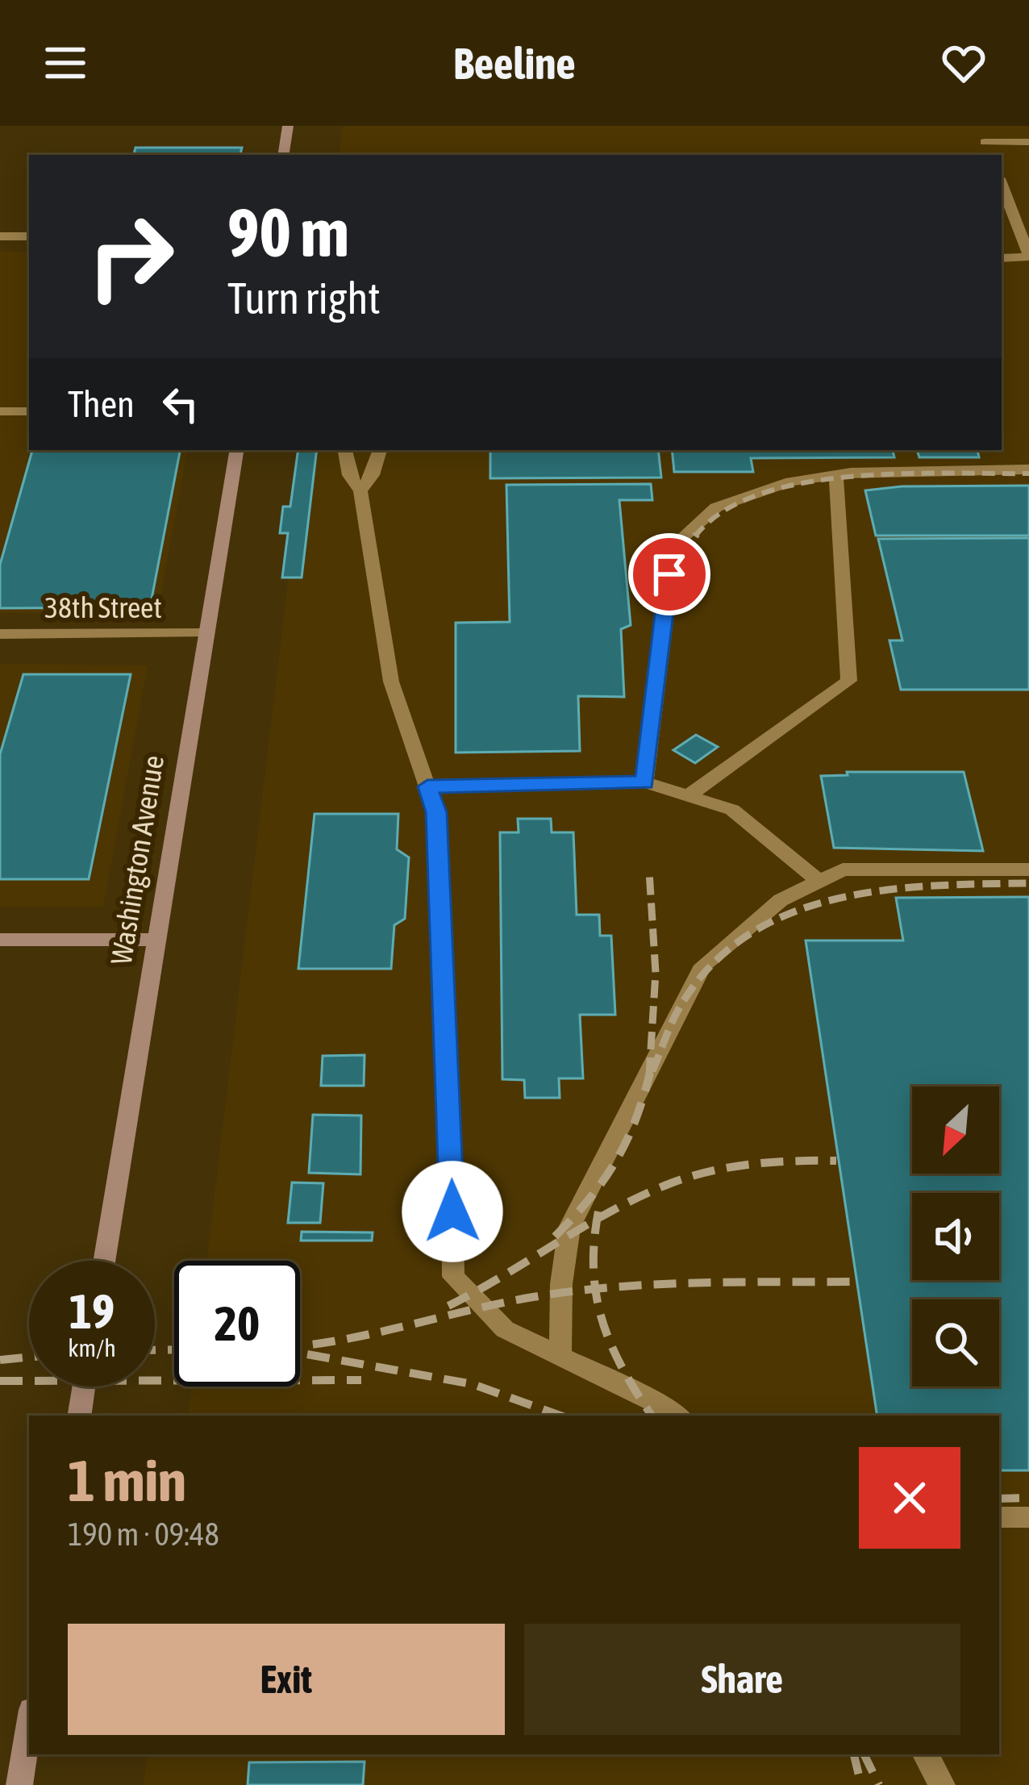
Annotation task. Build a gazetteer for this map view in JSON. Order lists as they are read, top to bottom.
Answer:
{
  "streets": {
    "street": ["38th Street", "Washington Avenue"]
  },
  "crossings": [
    ["38th Street", "Washington Avenue"]
  ],
  "north": "bottom left",
  "page": {
    "header": "Beeline",
    "turn": ["90 m", "Turn right"],
    "then": "Then",
    "speed": "19 km/h",
    "limit": "20",
    "heading": ["1 min", "190 m · 09:48"],
    "buttons": ["Exit", "Share"]
  }
}
